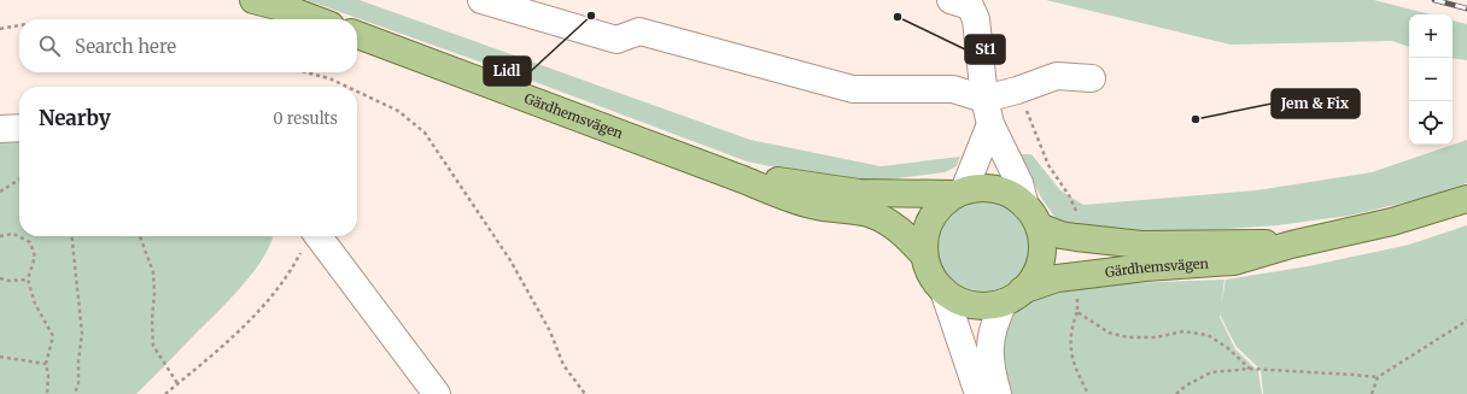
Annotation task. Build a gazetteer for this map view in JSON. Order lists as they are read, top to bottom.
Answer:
{
  "streets": {
    "main road": ["Gärdhemsvägen"]
  },
  "places": ["Lidl", "St1", "Jem & Fix"],
  "page": {
    "map_buttons": ["+", "−"],
    "search": "Search here",
    "heading": ["Nearby", "0 results"]
  }
}
